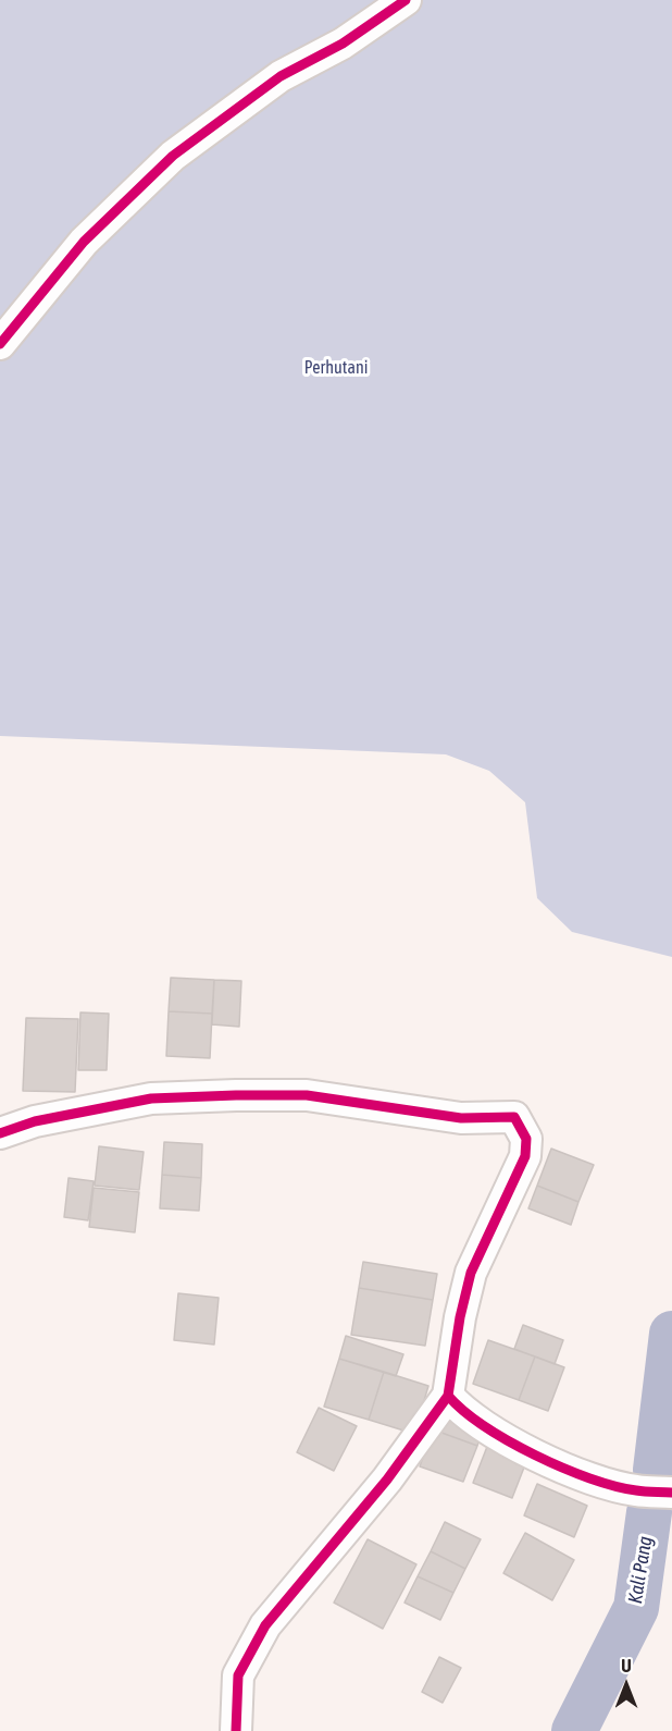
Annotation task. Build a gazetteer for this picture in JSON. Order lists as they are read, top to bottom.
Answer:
{
  "water": ["Kali Pang"],
  "parks": ["Perhutani"],
  "north": "top"
}
